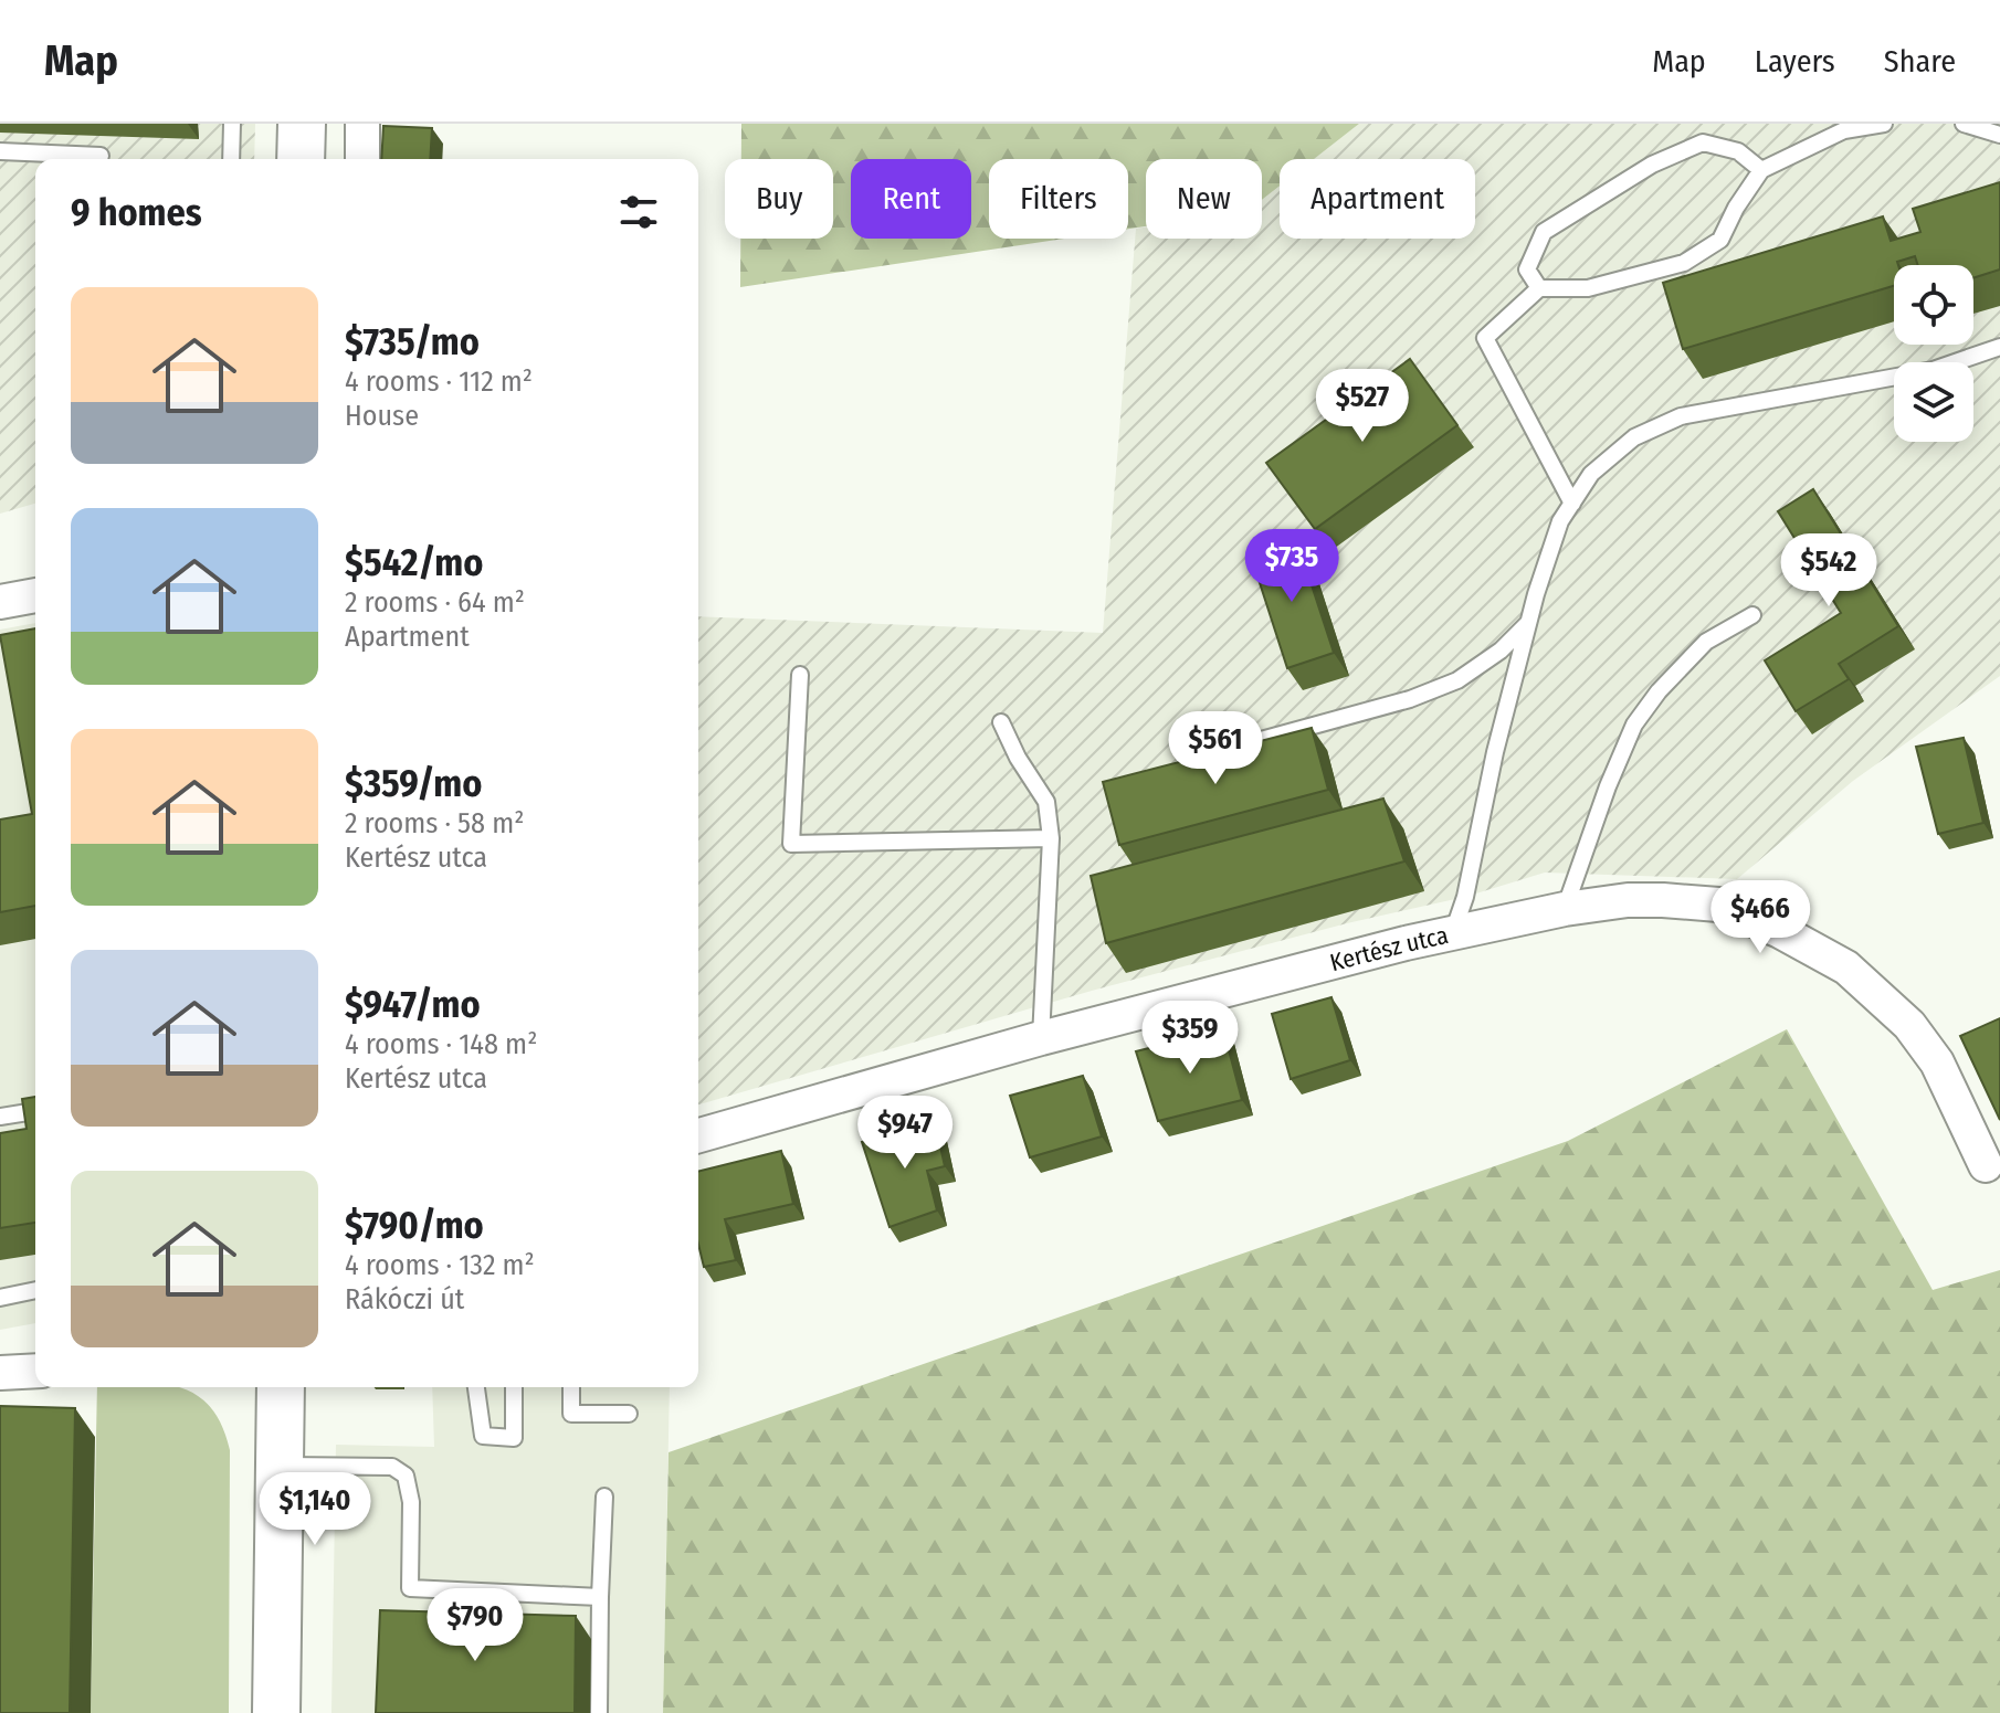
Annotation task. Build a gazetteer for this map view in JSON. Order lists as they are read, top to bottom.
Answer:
{
  "streets": {
    "street": ["Kertész utca"]
  },
  "page": {
    "header": "Map",
    "nav": ["Map", "Layers", "Share"],
    "chip": [
      "Buy",
      "Rent",
      "Filters",
      "New",
      "Apartment"
    ],
    "heading": "9 homes",
    "list": [
      {
        "name": "$735/mo",
        "note": "4 rooms · 112 m² · House"
      },
      {
        "name": "$542/mo",
        "note": "2 rooms · 64 m² · Apartment"
      },
      {
        "name": "$359/mo",
        "note": "2 rooms · 58 m² · Kertész utca"
      },
      {
        "name": "$947/mo",
        "note": "4 rooms · 148 m² · Kertész utca"
      },
      {
        "name": "$790/mo",
        "note": "4 rooms · 132 m² · Rákóczi út"
      }
    ],
    "price": [
      "$527",
      "$735",
      "$542",
      "$561",
      "$466",
      "$359",
      "$947",
      "$1,140",
      "$790"
    ]
  }
}
